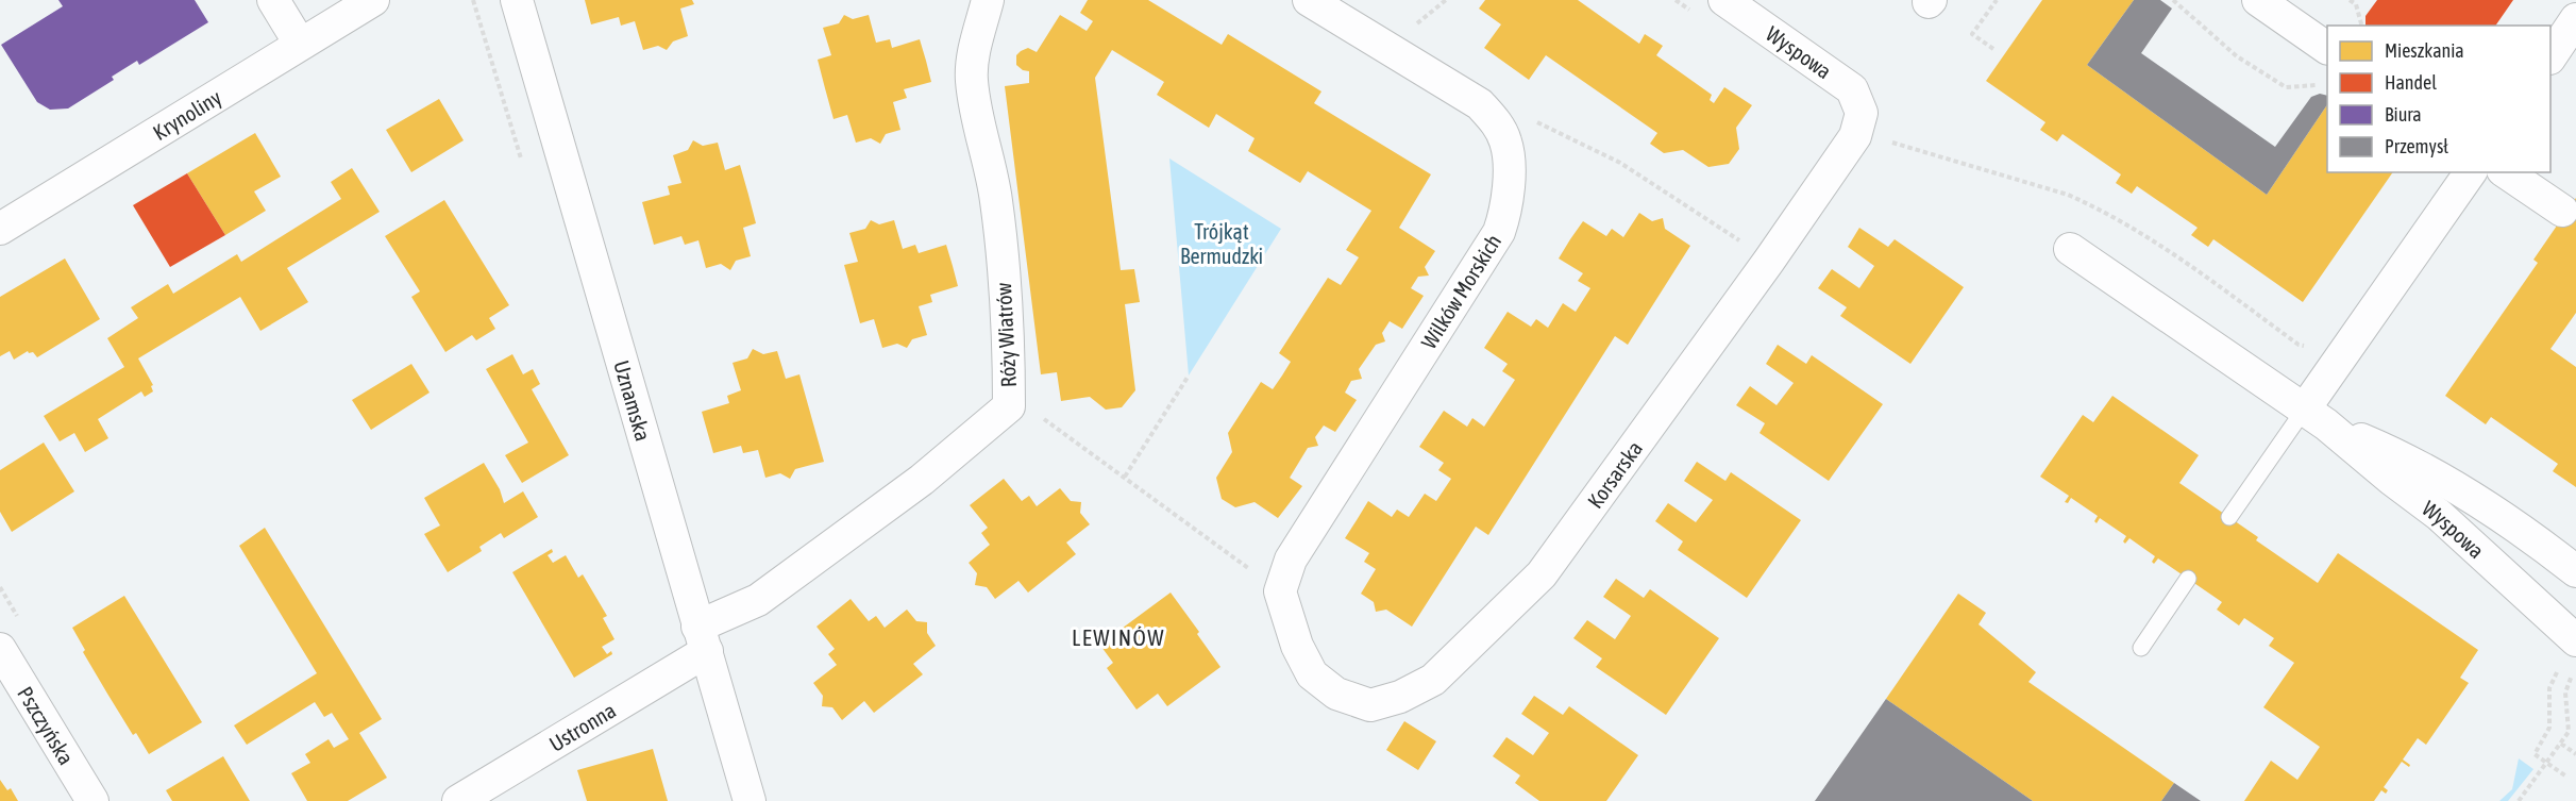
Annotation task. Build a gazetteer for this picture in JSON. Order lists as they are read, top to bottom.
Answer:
{
  "streets": {
    "street": [
      "Wyspowa",
      "Krynoliny",
      "Wilków Morskich",
      "Róży Wiatrów",
      "Uznamska",
      "Korsarska",
      "Pszczyńska",
      "Ustronna"
    ]
  },
  "crossings": [
    ["Wyspowa", "Korsarska"],
    ["Wilków Morskich", "Korsarska"],
    ["Róży Wiatrów", "Uznamska"],
    ["Róży Wiatrów", "Ustronna"],
    ["Uznamska", "Ustronna"]
  ],
  "districts": ["LEWINÓW"],
  "parks": ["Trójkąt Bermudzki"],
  "legend": [
    "Mieszkania",
    "Handel",
    "Biura",
    "Przemysł"
  ]
}
